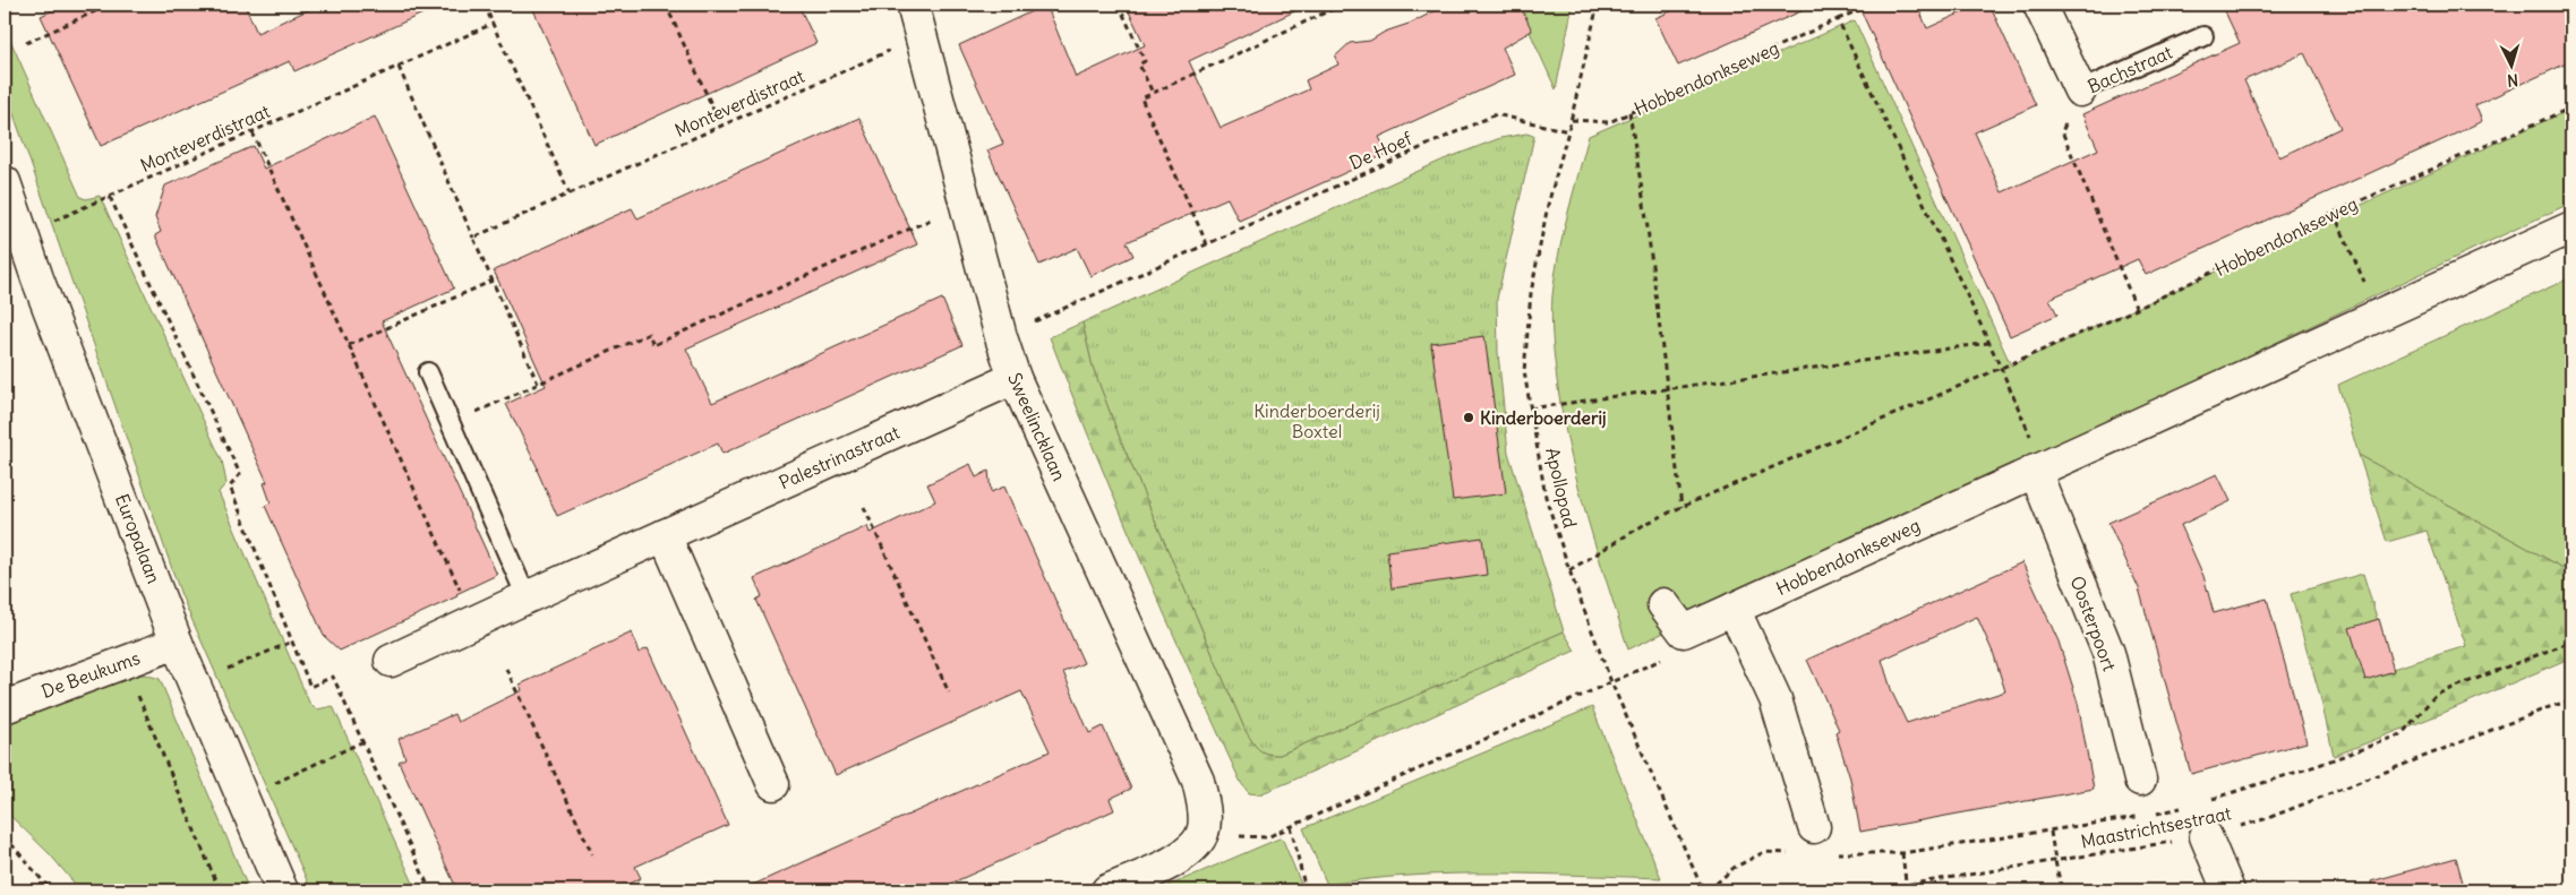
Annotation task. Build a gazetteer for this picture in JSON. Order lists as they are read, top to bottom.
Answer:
{
  "streets": {
    "street": [
      "Bachstraat",
      "Hobbendonkseweg",
      "Sweelincklaan",
      "Palestrinastraat",
      "Europalaan",
      "Oosterpoort",
      "De Beukums"
    ],
    "path": [
      "Monteverdistraat",
      "De Hoef",
      "Apollopad",
      "Maastrichtsestraat"
    ]
  },
  "crossings": [
    ["Hobbendonkseweg", "Apollopad"],
    ["Hobbendonkseweg", "Oosterpoort"],
    ["Monteverdistraat", "Sweelincklaan"],
    ["Monteverdistraat", "Europalaan"],
    ["De Hoef", "Sweelincklaan"],
    ["De Hoef", "Apollopad"],
    ["Sweelincklaan", "Palestrinastraat"],
    ["Europalaan", "De Beukums"]
  ],
  "parks": ["Kinderboerderij Boxtel"],
  "places": ["Kinderboerderij"],
  "north": "bottom"
}
